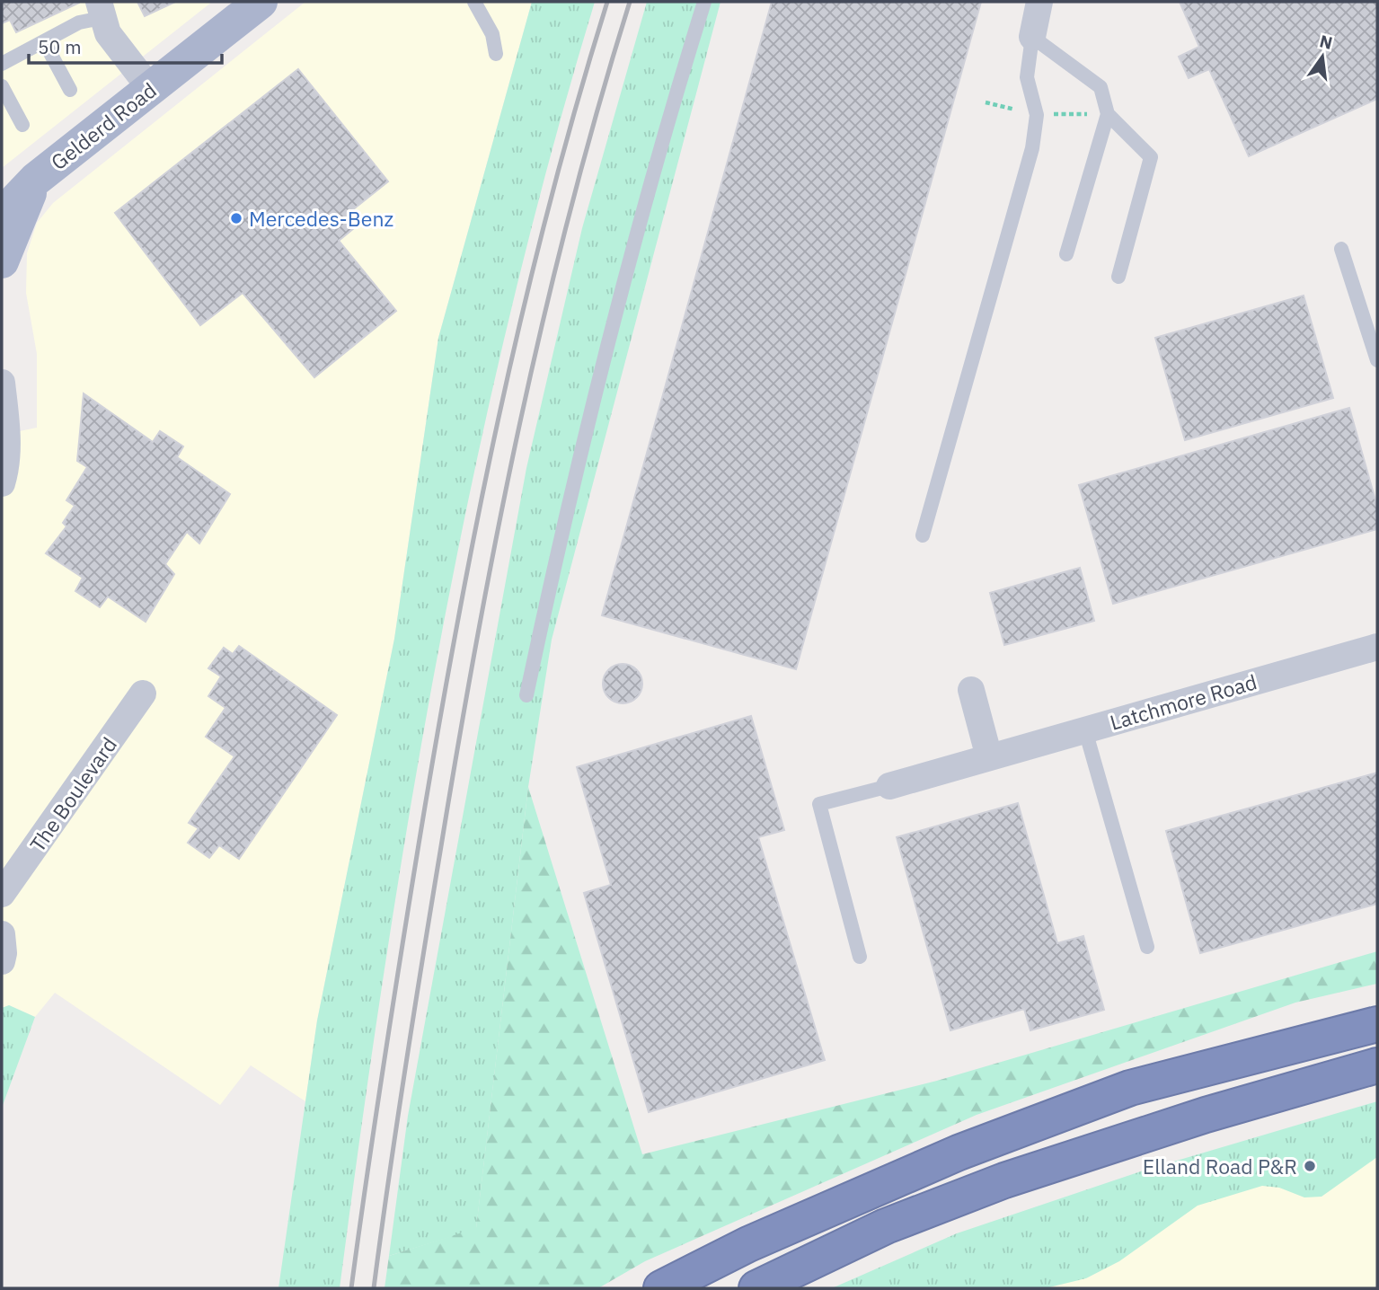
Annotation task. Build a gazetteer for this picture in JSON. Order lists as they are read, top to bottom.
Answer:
{
  "streets": {
    "main road": ["Gelderd Road"],
    "street": ["Latchmore Road", "The Boulevard"]
  },
  "places": ["Mercedes-Benz", "Elland Road P&R"],
  "scale_bar": "50 m",
  "north": "top"
}
